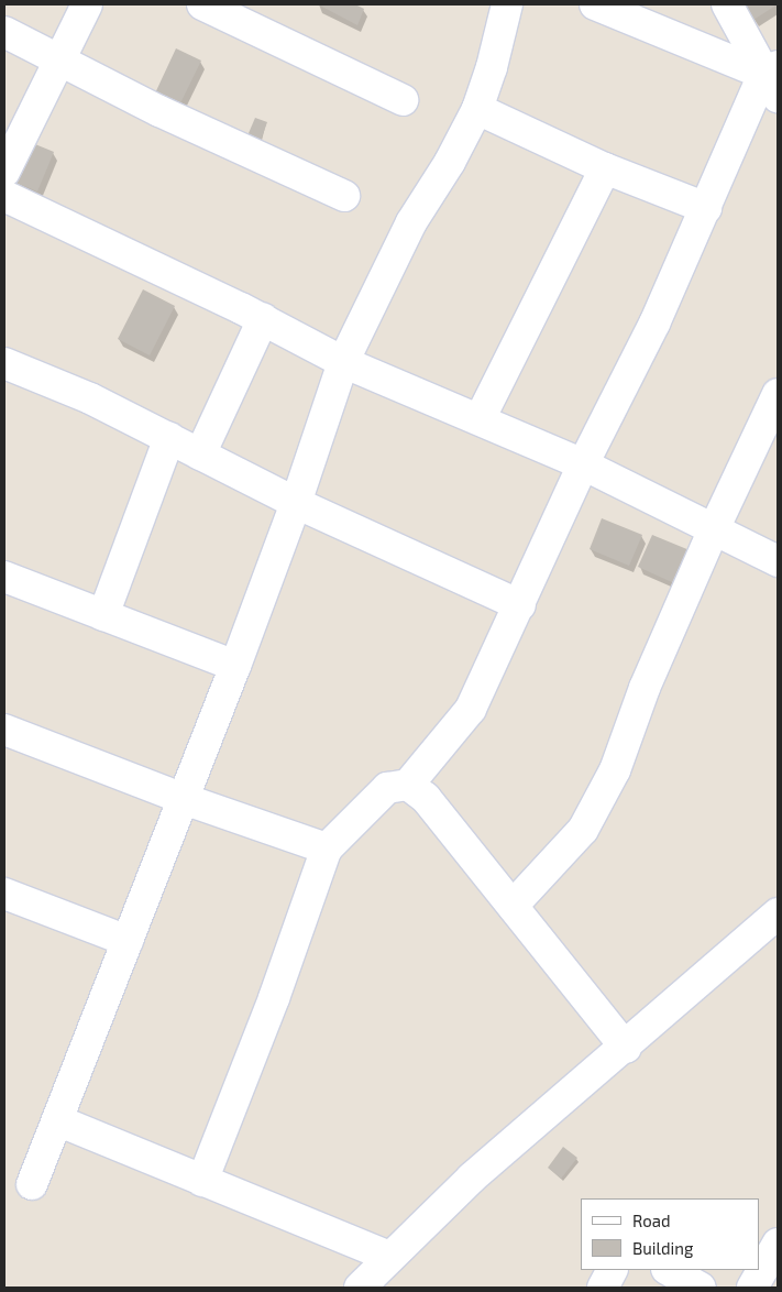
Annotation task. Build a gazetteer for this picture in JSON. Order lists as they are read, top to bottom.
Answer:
{
  "legend": ["Road", "Building"]
}
